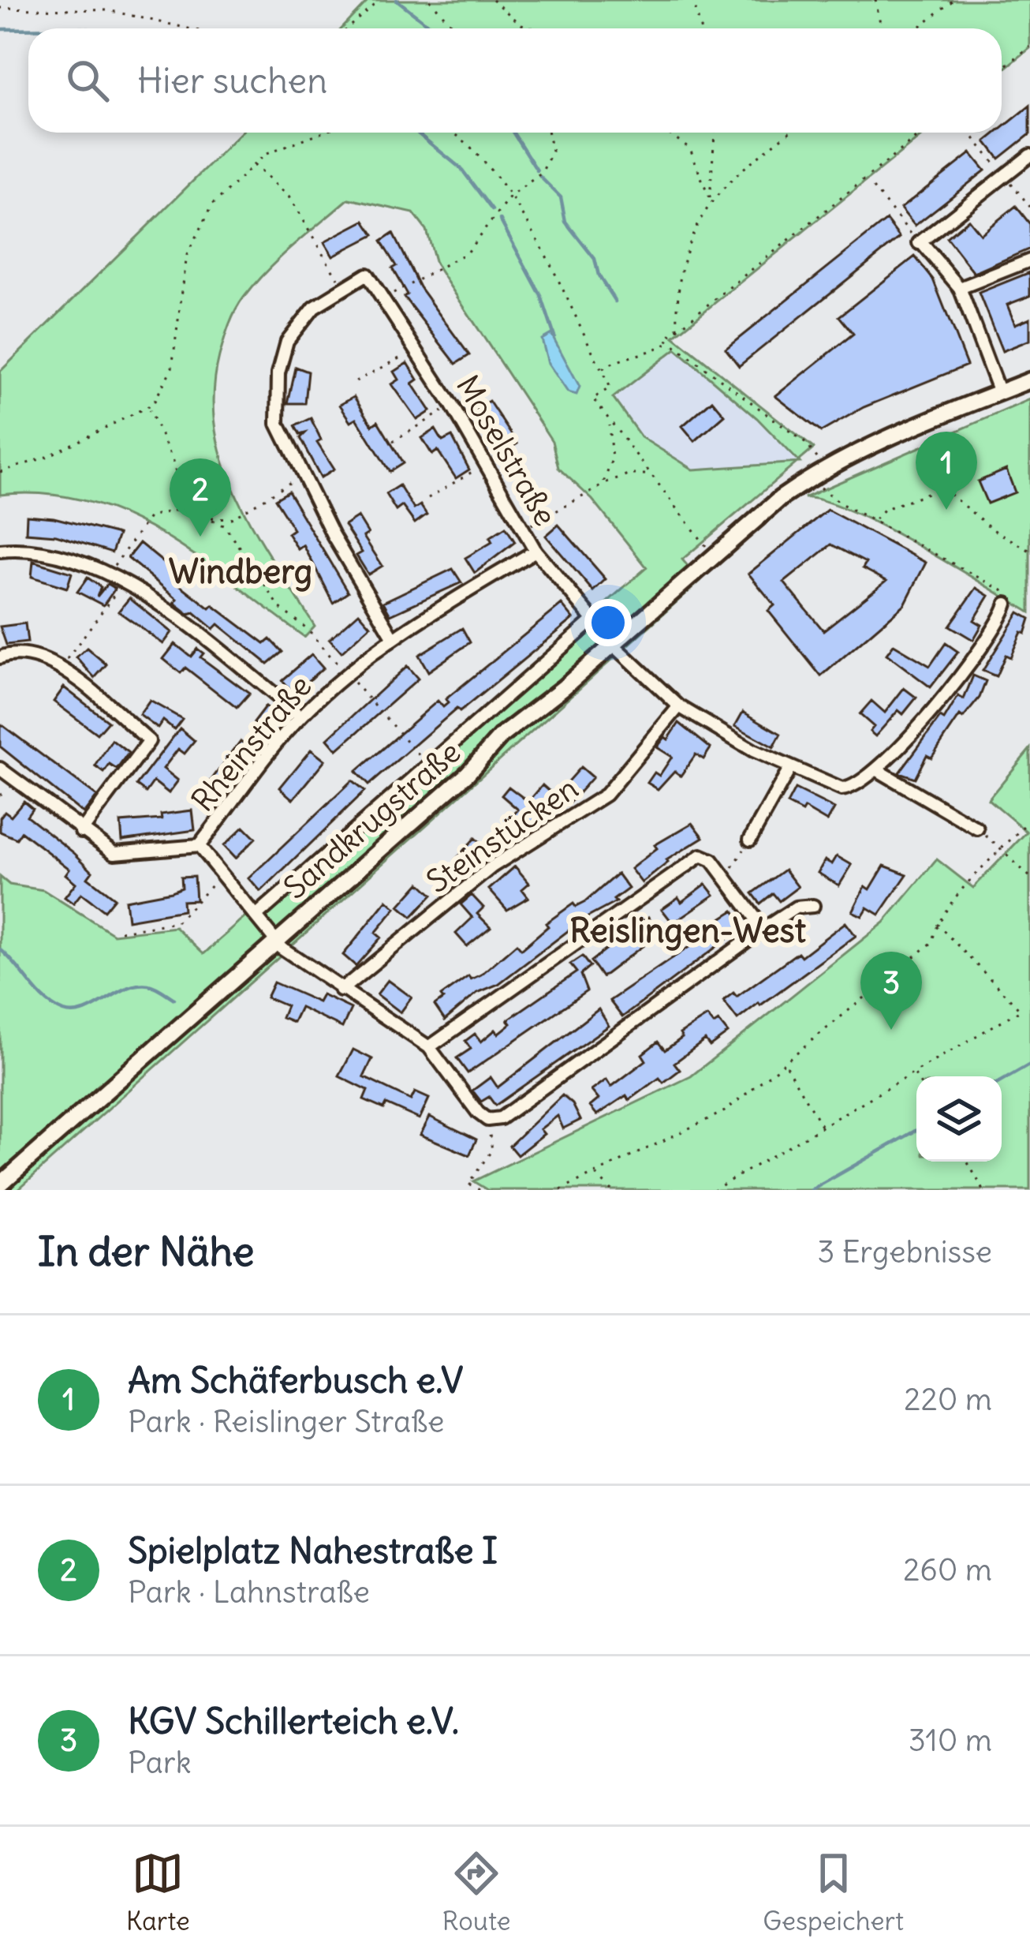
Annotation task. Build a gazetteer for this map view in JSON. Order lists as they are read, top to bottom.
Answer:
{
  "streets": {
    "street": [
      "Moselstraße",
      "Rheinstraße",
      "Sandkrugstraße",
      "Steinstücken"
    ]
  },
  "crossings": [
    ["Moselstraße", "Rheinstraße"],
    ["Moselstraße", "Sandkrugstraße"],
    ["Moselstraße", "Steinstücken"]
  ],
  "districts": ["Windberg", "Reislingen-West"],
  "page": {
    "search": "Hier suchen",
    "pins": ["1", "2", "3"],
    "heading": ["In der Nähe", "3 Ergebnisse"],
    "list": [
      {
        "mark": "1",
        "name": "Am Schäferbusch e.V",
        "note": "Park · Reislinger Straße",
        "value": "220 m"
      },
      {
        "mark": "2",
        "name": "Spielplatz Nahestraße I",
        "note": "Park · Lahnstraße",
        "value": "260 m"
      },
      {
        "mark": "3",
        "name": "KGV Schillerteich e.V.",
        "note": "Park",
        "value": "310 m"
      }
    ],
    "nav": ["Karte", "Route", "Gespeichert"]
  }
}
